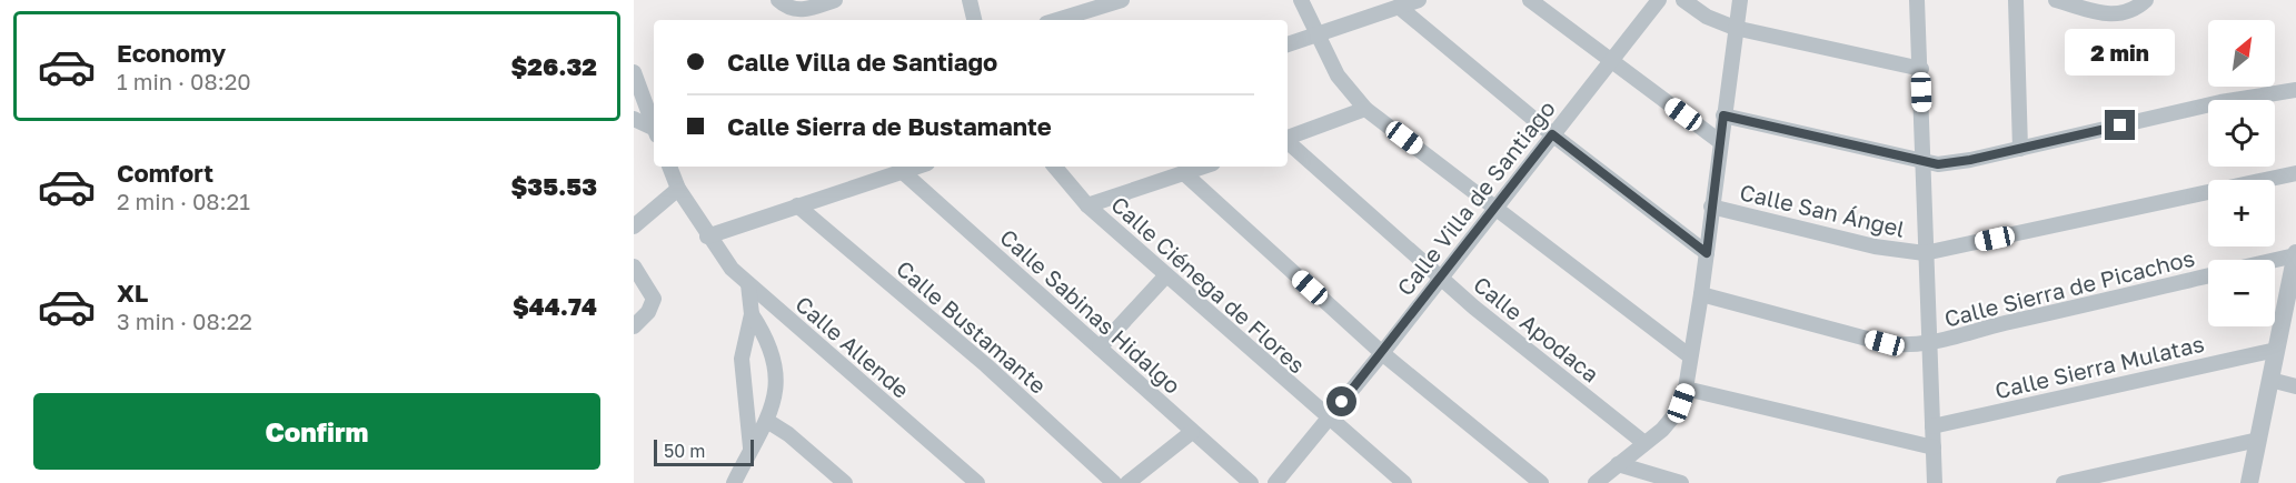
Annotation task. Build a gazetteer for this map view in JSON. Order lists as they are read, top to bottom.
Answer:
{
  "streets": {
    "street": [
      "Calle Villa de Santiago",
      "Calle San Ángel",
      "Calle Ciénega de Flores",
      "Calle Sierra de Picachos",
      "Calle Sabinas Hidalgo",
      "Calle Bustamante",
      "Calle Apodaca",
      "Calle Allende",
      "Calle Sierra Mulatas"
    ]
  },
  "crossings": [
    ["Calle Villa de Santiago", "Calle Ciénega de Flores"],
    ["Calle Villa de Santiago", "Calle Apodaca"]
  ],
  "scale_bar": "50 m",
  "north": "top right",
  "page": {
    "list": [
      {
        "name": "Economy",
        "note": "1 min · 08:20",
        "value": "$26.32"
      },
      {
        "name": "Comfort",
        "note": "2 min · 08:21",
        "value": "$35.53"
      },
      {
        "name": "XL",
        "note": "3 min · 08:22",
        "value": "$44.74"
      }
    ],
    "map_buttons": ["+", "−"],
    "banner": ["Calle Villa de Santiago", "Calle Sierra de Bustamante"],
    "bubble": "2 min",
    "buttons": "Confirm",
    "scale": "50 m"
  }
}
